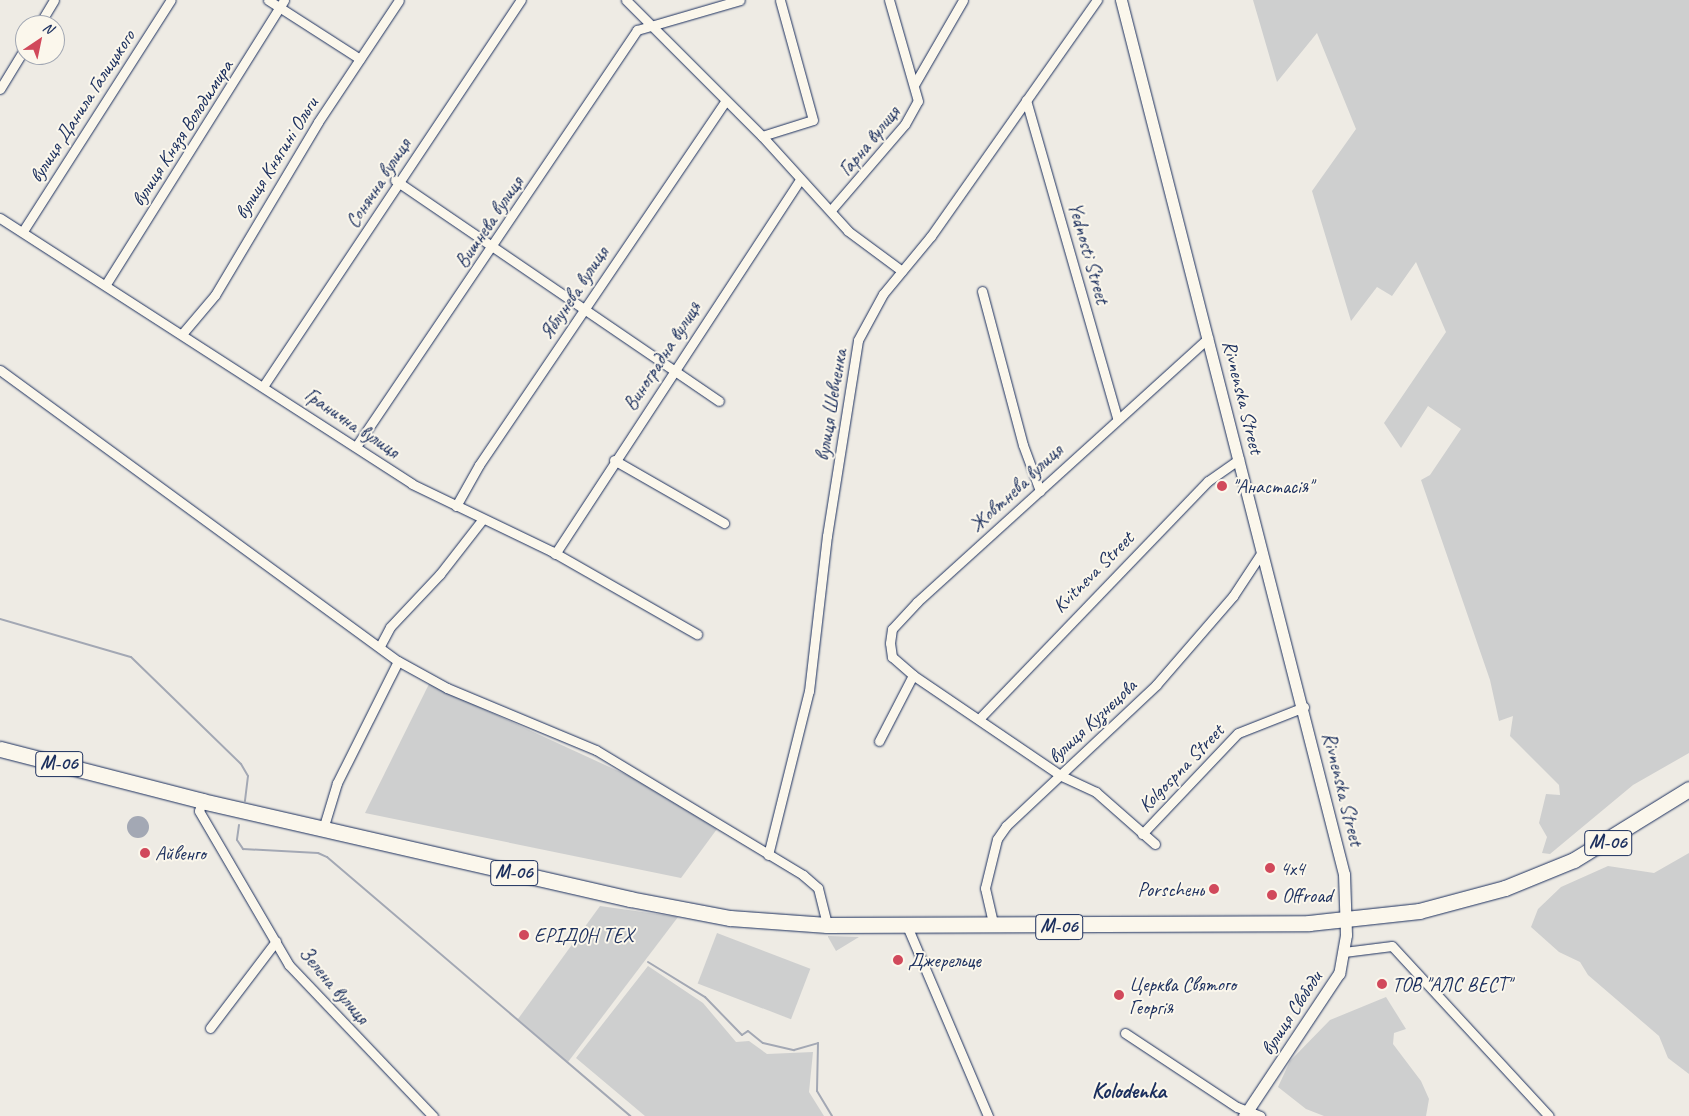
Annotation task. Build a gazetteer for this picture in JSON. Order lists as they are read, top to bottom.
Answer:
{
  "streets": {
    "highway": ["М-06"],
    "main road": ["Rivnenska Street", "вулиця Свободи"],
    "street": [
      "вулиця Данила Галицького",
      "вулиця Князя Володимира",
      "Гарна вулиця",
      "вулиця Княгині Ольги",
      "Сонячна вулиця",
      "Вишнева вулиця",
      "Yednosti Street",
      "Яблунева вулиця",
      "Виноградна вулиця",
      "вулиця Шевченка",
      "Гранична вулиця",
      "Жовтнева вулиця",
      "Kvitneva Street",
      "вулиця Кузнєцова",
      "Kolgospna Street",
      "Зелена вулиця"
    ]
  },
  "crossings": [
    ["вулиця Данила Галицького", "Гранична вулиця"],
    ["вулиця Князя Володимира", "Гранична вулиця"],
    ["вулиця Княгині Ольги", "Гранична вулиця"],
    ["Сонячна вулиця", "Гранична вулиця"],
    ["Вишнева вулиця", "Гранична вулиця"],
    ["Yednosti Street", "вулиця Шевченка"],
    ["Yednosti Street", "Жовтнева вулиця"],
    ["Яблунева вулиця", "Гранична вулиця"],
    ["Виноградна вулиця", "Гранична вулиця"],
    ["Rivnenska Street", "Жовтнева вулиця"],
    ["Rivnenska Street", "Kvitneva Street"],
    ["Rivnenska Street", "вулиця Кузнєцова"],
    ["Rivnenska Street", "М-06"],
    ["Rivnenska Street", "Kolgospna Street"],
    ["Rivnenska Street", "вулиця Свободи"],
    ["Жовтнева вулиця", "Kvitneva Street"],
    ["Жовтнева вулиця", "вулиця Кузнєцова"],
    ["Жовтнева вулиця", "Kolgospna Street"],
    ["вулиця Кузнєцова", "М-06"],
    ["М-06", "Зелена вулиця"],
    ["М-06", "вулиця Свободи"]
  ],
  "districts": ["Kolodenka"],
  "places": [
    "\"Анастасія\"",
    "Айвенго",
    "4x4",
    "Porscheнь",
    "Offroad",
    "ЕРІДОН ТЕХ",
    "Джерельце",
    "ТОВ \"АЛС ВЕСТ\"",
    "Церква Святого Георгія"
  ],
  "north": "top right"
}
